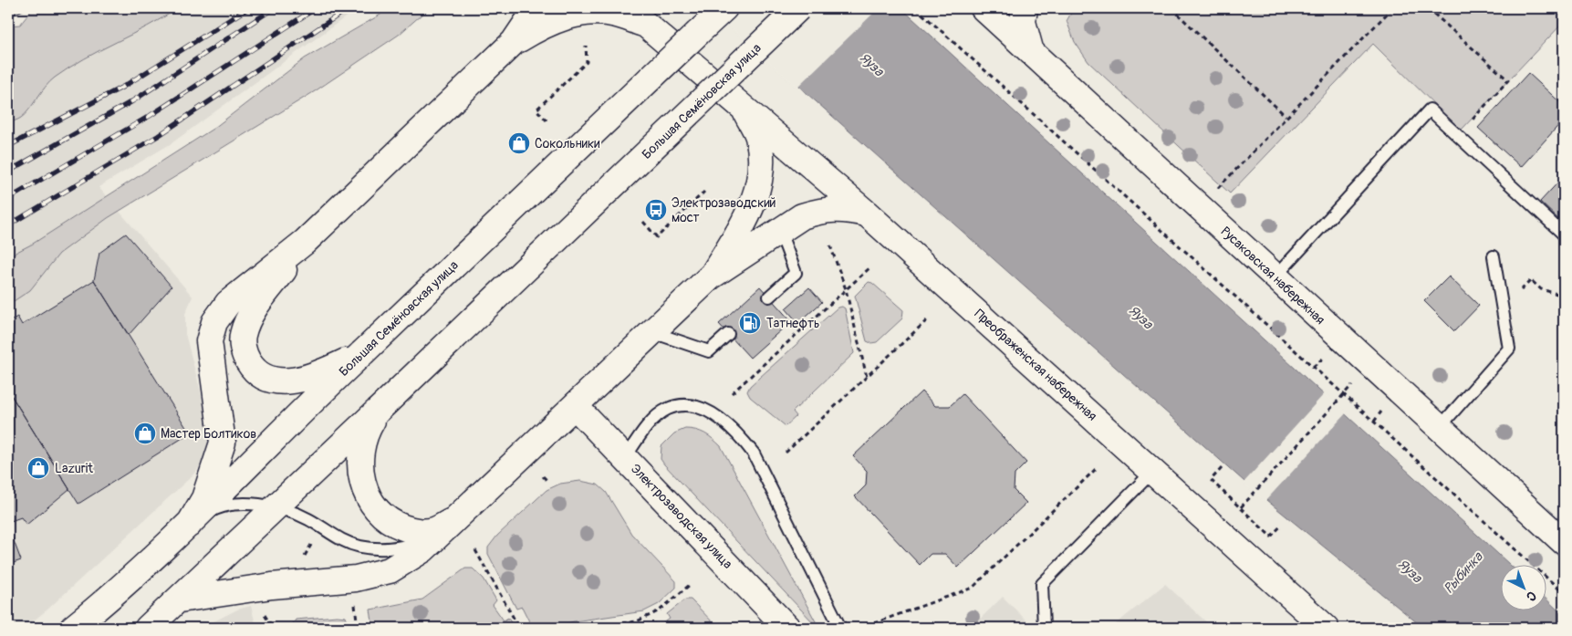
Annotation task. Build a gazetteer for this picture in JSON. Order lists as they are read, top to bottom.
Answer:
{
  "streets": {
    "main road": [
      "Большая Семёновская улица",
      "Русаковская набережная",
      "Преображенская набережная",
      "Электрозаводская улица"
    ]
  },
  "water": ["Яуза", "Рыбинка"],
  "places": {
    "shop": ["Сокольники", "Мастер Болтиков", "Lazurit"],
    "bus stop": ["Электрозаводский мост"],
    "fuel station": ["Татнефть"]
  },
  "north": "bottom right"
}
